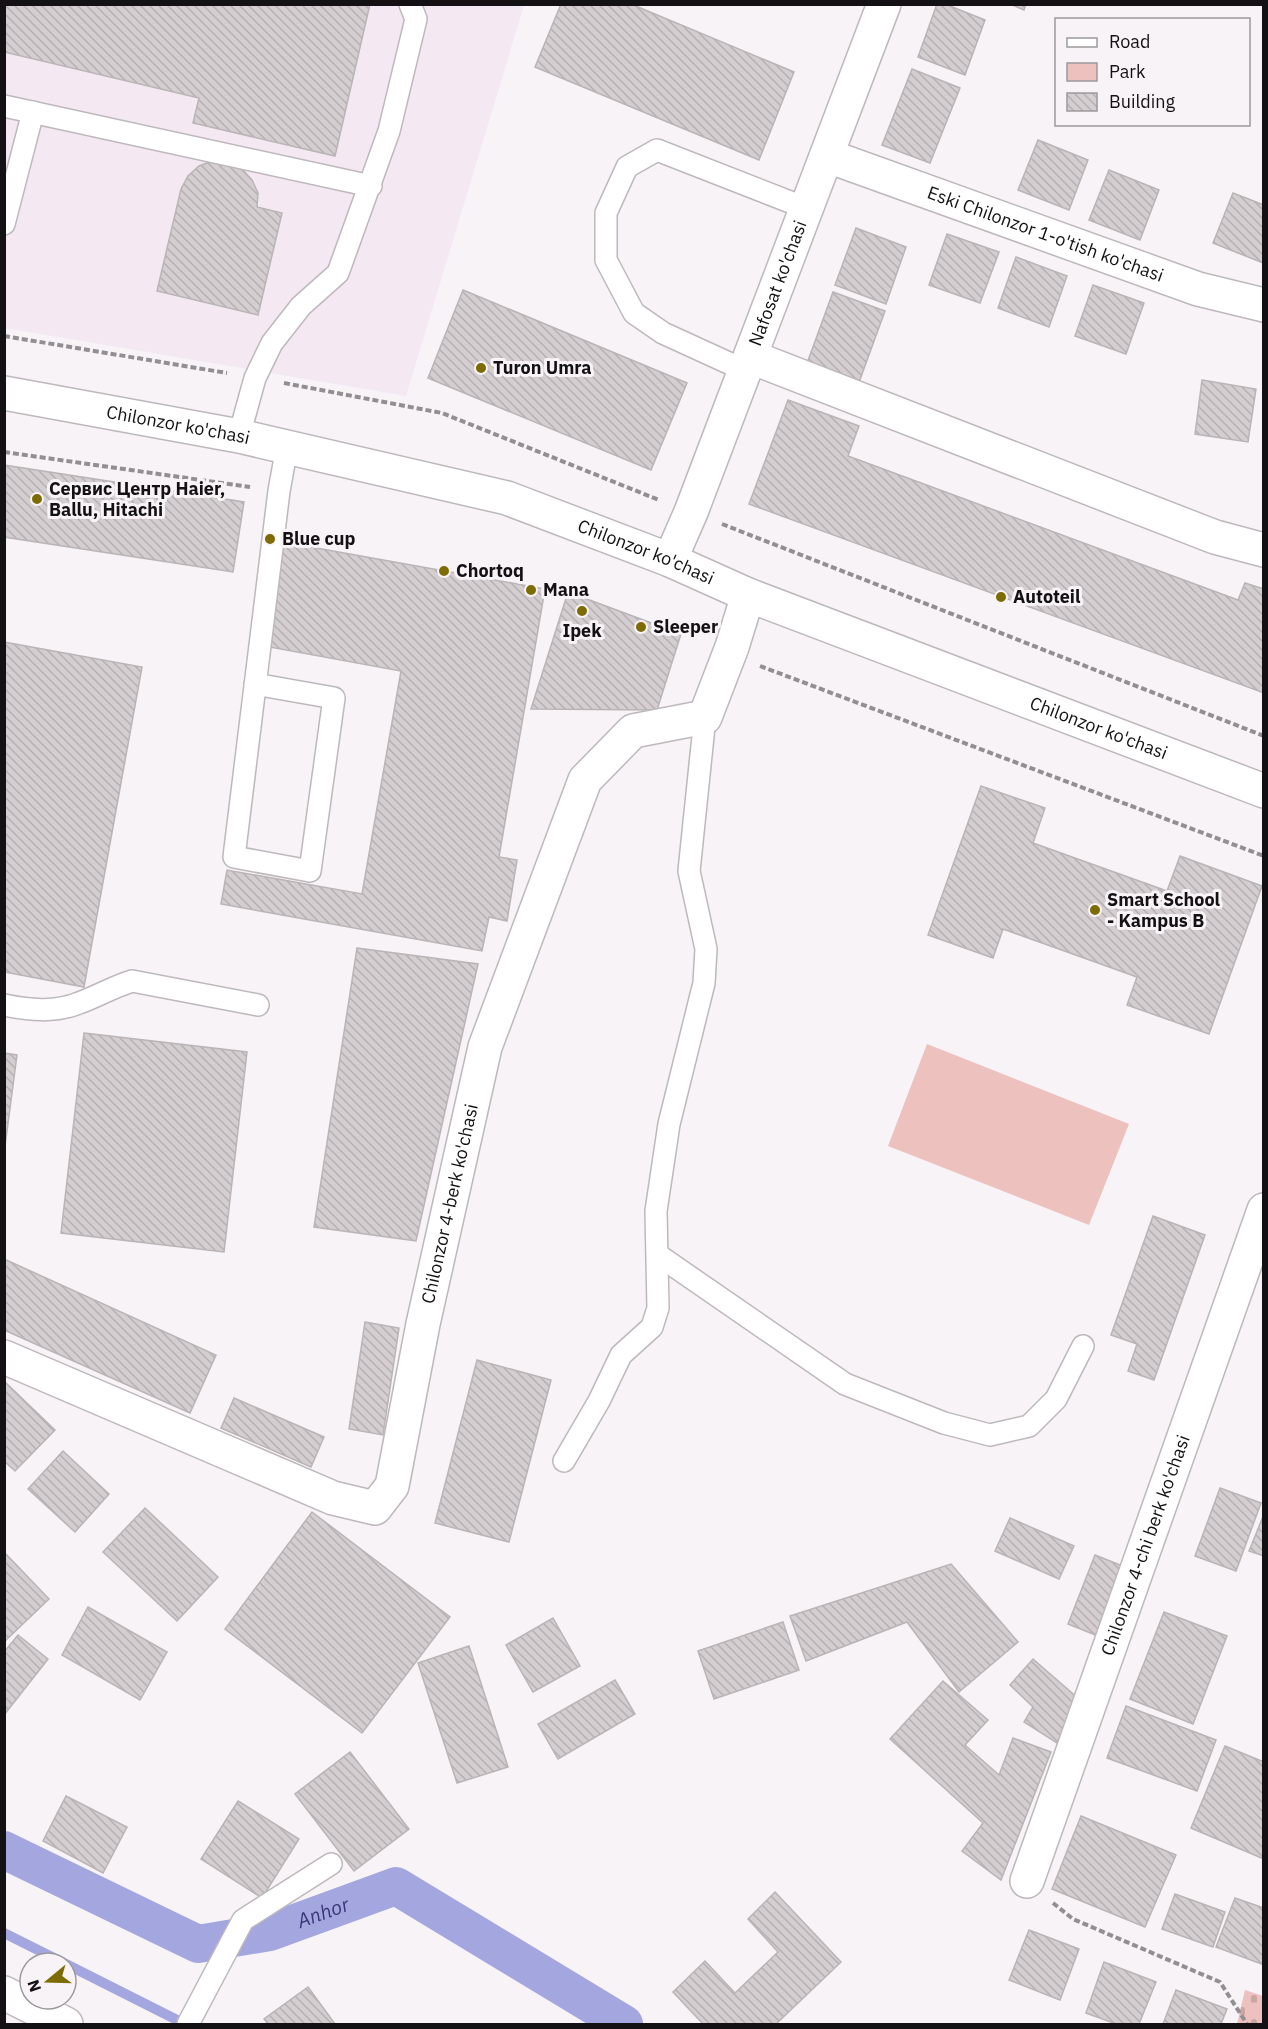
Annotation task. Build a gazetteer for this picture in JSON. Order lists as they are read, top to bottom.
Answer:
{
  "streets": {
    "street": [
      "Eski Chilonzor 1-o'tish ko'chasi",
      "Nafosat ko'chasi",
      "Chilonzor ko'chasi",
      "Chilonzor 4-berk ko'chasi",
      "Chilonzor 4-chi berk ko'chasi"
    ]
  },
  "crossings": [
    ["Eski Chilonzor 1-o'tish ko'chasi", "Nafosat ko'chasi"],
    ["Nafosat ko'chasi", "Chilonzor ko'chasi"]
  ],
  "water": ["Anhor"],
  "places": [
    "Turon Umra",
    "Сервис Центр Haier, Ballu, Hitachi",
    "Blue cup",
    "Chortoq",
    "Mana",
    "Autoteil",
    "Ipek",
    "Sleeper",
    "Smart School - Kampus B"
  ],
  "legend": ["Road", "Park", "Building"],
  "north": "left"
}
